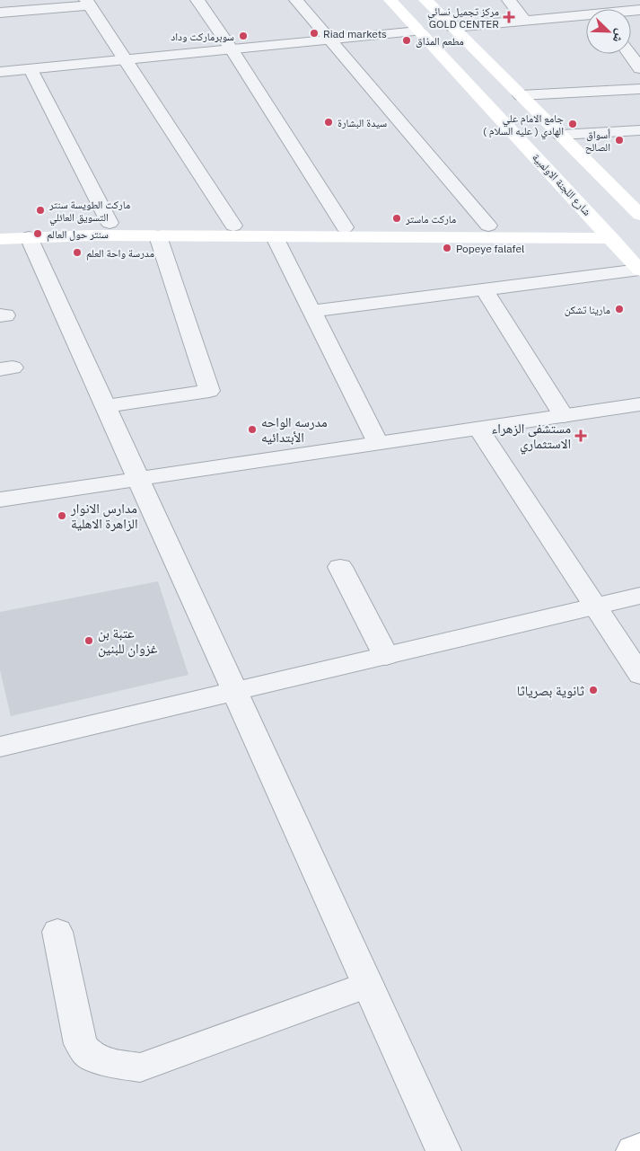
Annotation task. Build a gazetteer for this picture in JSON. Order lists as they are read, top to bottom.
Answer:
{
  "streets": {
    "main road": ["شارع اللجنة الاولمبية"]
  },
  "places": {
    "health": ["مركز تجميل نسائي GOLD CENTER", "مستشفى الزهراء الاستثماري"],
    "other": [
      "Riad markets",
      "سوبرماركت وداد",
      "مطعم المذاق",
      "سيدة البشارة",
      "جامع الامام علي الهادي ( عليه السلام )",
      "أسواق الصالح",
      "ماركت الطويسة سنتر التسويق العائلي",
      "ماركت ماستر",
      "سنتر حول العالم",
      "Popeye falafel",
      "مدرسة واحة العلم",
      "مارينا تشكن",
      "مدرسه الواحه الأبتدائيه",
      "مدارس الانوار الزاهرة الاهلية",
      "عتبة بن غزوان للبنين",
      "ثانوية بصرياثا"
    ]
  },
  "north": "bottom right"
}
